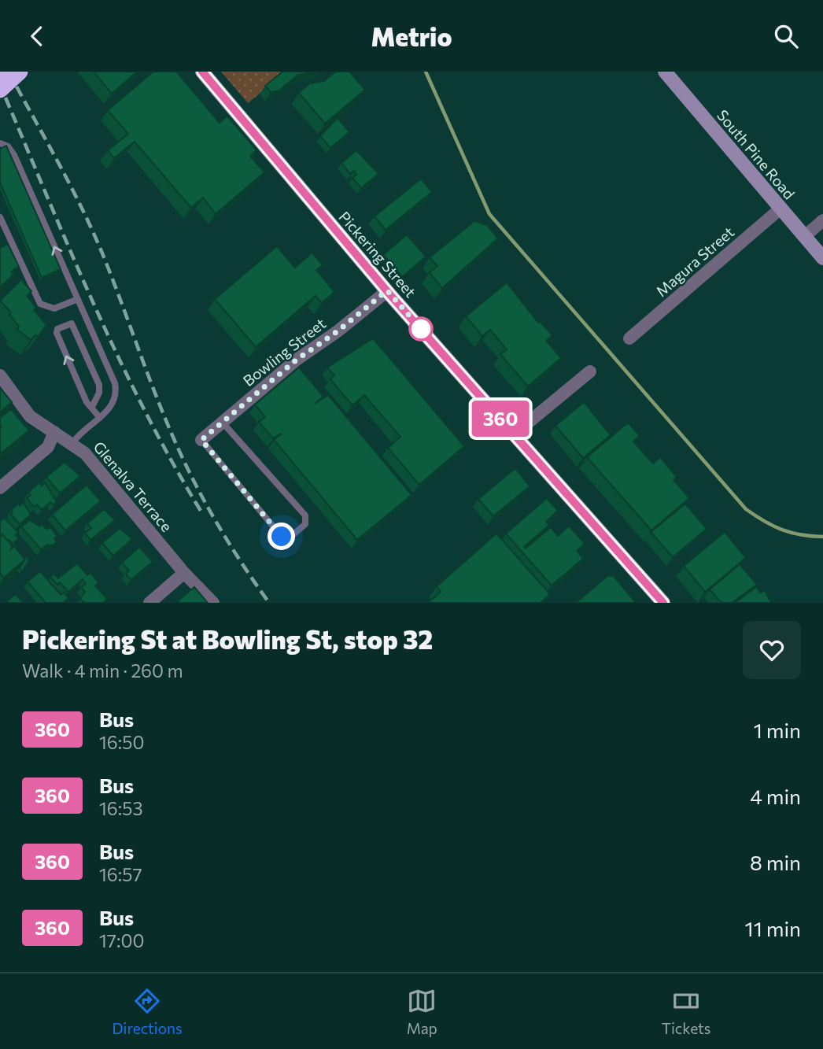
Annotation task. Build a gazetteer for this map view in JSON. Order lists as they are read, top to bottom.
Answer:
{
  "streets": {
    "main road": ["South Pine Road", "Pickering Street"],
    "street": ["Magura Street", "Bowling Street", "Glenalva Terrace"]
  },
  "crossings": [
    ["South Pine Road", "Magura Street"],
    ["Pickering Street", "Bowling Street"]
  ],
  "lines": ["bus line 360"],
  "page": {
    "header": "Metrio",
    "on_map": "360",
    "heading": ["Pickering St at Bowling St, stop 32", "Walk · 4 min · 260 m"],
    "list": [
      {
        "mark": "360",
        "name": "Bus",
        "note": "16:50",
        "value": "1 min"
      },
      {
        "mark": "360",
        "name": "Bus",
        "note": "16:53",
        "value": "4 min"
      },
      {
        "mark": "360",
        "name": "Bus",
        "note": "16:57",
        "value": "8 min"
      },
      {
        "mark": "360",
        "name": "Bus",
        "note": "17:00",
        "value": "11 min"
      }
    ],
    "tabs": ["Directions", "Map", "Tickets"]
  }
}
